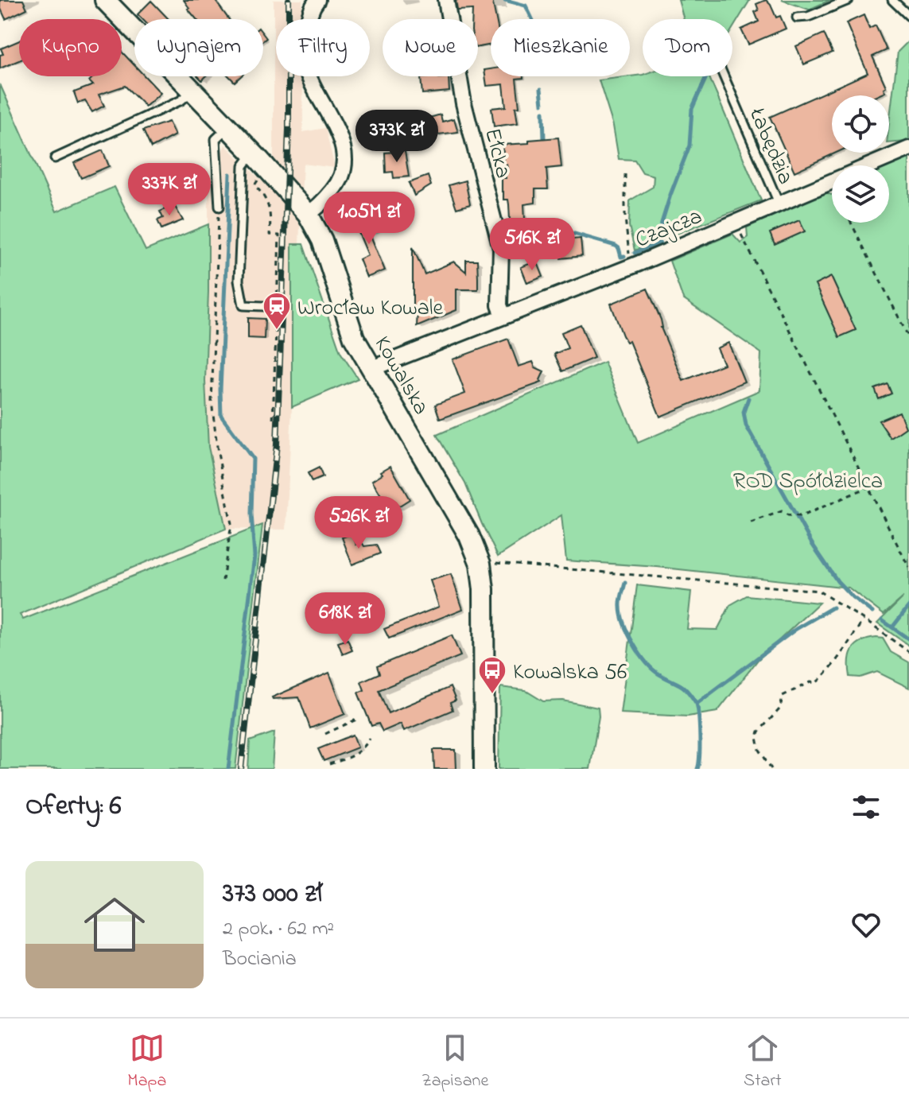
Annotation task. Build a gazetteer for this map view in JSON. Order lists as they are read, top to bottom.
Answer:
{
  "streets": {
    "street": ["Ełcka", "Czajcza", "Kowalska"],
    "lane": ["Łabędzia"]
  },
  "crossings": [
    ["Łabędzia", "Czajcza"],
    ["Ełcka", "Czajcza"],
    ["Czajcza", "Kowalska"]
  ],
  "parks": ["ROD Spółdzielca"],
  "places": {
    "station": ["Wrocław Kowale"],
    "bus stop": ["Kowalska 56"]
  },
  "page": {
    "chip": [
      "Kupno",
      "Wynajem",
      "Filtry",
      "Nowe",
      "Mieszkanie",
      "Dom"
    ],
    "price": [
      "373K zł",
      "337K zł",
      "1.05M zł",
      "516K zł",
      "526K zł",
      "618K zł"
    ],
    "heading": "Oferty: 6",
    "list": [
      {
        "name": "373 000 zł",
        "note": "2 pok. · 62 m² · Bociania"
      }
    ],
    "tabs": ["Mapa", "Zapisane", "Start"]
  }
}
